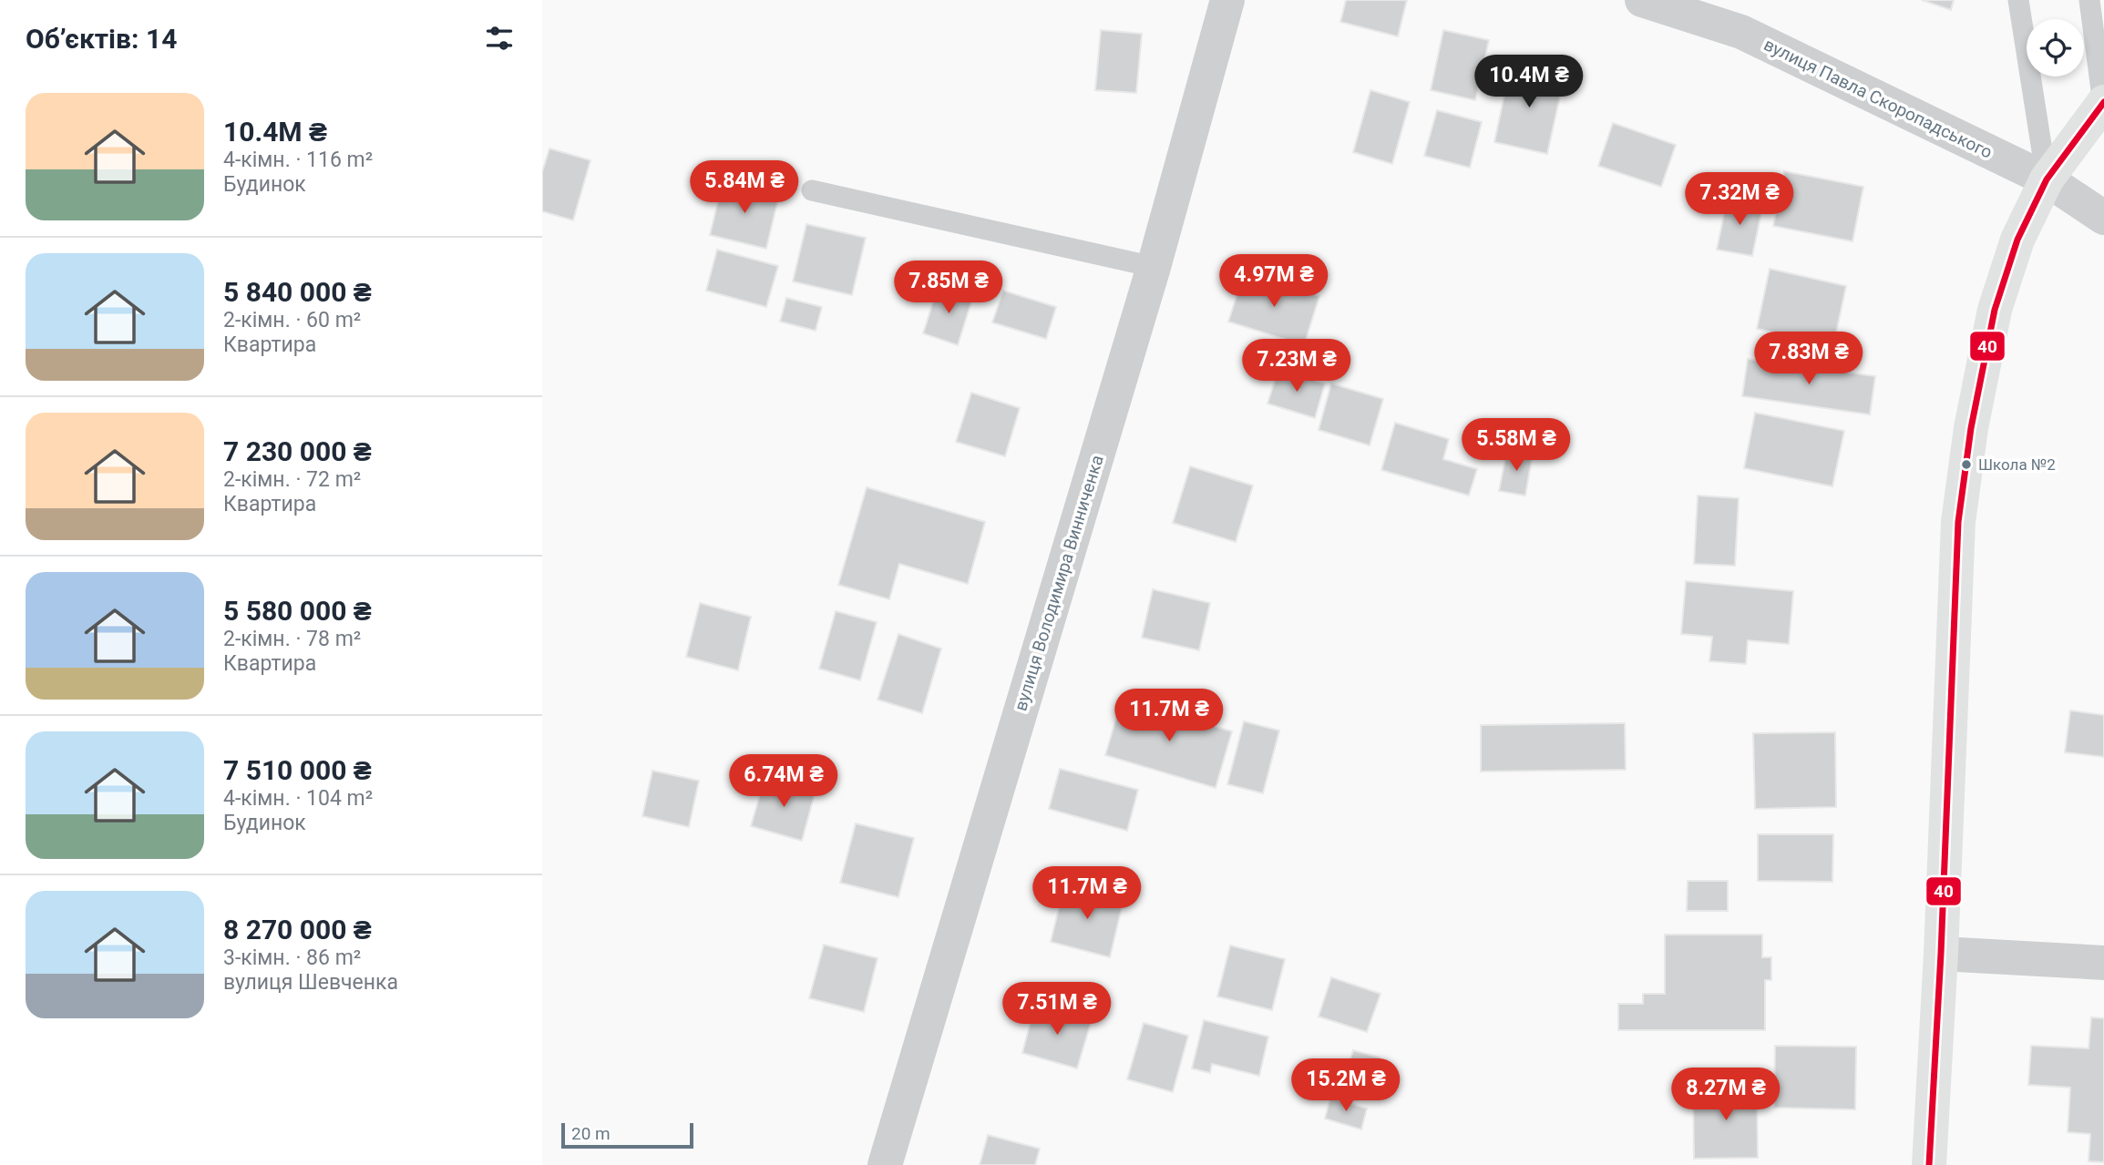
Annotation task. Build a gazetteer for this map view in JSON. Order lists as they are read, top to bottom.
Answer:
{
  "streets": {
    "street": ["вулиця Павла Скоропадського", "вулиця Володимира Винниченка"]
  },
  "places": ["Школа №2"],
  "lines": ["transit line 40"],
  "scale_bar": "20 m",
  "page": {
    "heading": "Об’єктів: 14",
    "price": [
      "10.4M ₴",
      "5.84M ₴",
      "7.32M ₴",
      "4.97M ₴",
      "7.85M ₴",
      "7.83M ₴",
      "7.23M ₴",
      "5.58M ₴",
      "11.7M ₴",
      "6.74M ₴",
      "11.7M ₴",
      "7.51M ₴",
      "15.2M ₴",
      "8.27M ₴"
    ],
    "list": [
      {
        "name": "10.4M ₴",
        "note": "4-кімн. · 116 m² · Будинок"
      },
      {
        "name": "5 840 000 ₴",
        "note": "2-кімн. · 60 m² · Квартира"
      },
      {
        "name": "7 230 000 ₴",
        "note": "2-кімн. · 72 m² · Квартира"
      },
      {
        "name": "5 580 000 ₴",
        "note": "2-кімн. · 78 m² · Квартира"
      },
      {
        "name": "7 510 000 ₴",
        "note": "4-кімн. · 104 m² · Будинок"
      },
      {
        "name": "8 270 000 ₴",
        "note": "3-кімн. · 86 m² · вулиця Шевченка"
      }
    ],
    "scale": "20 m"
  }
}
